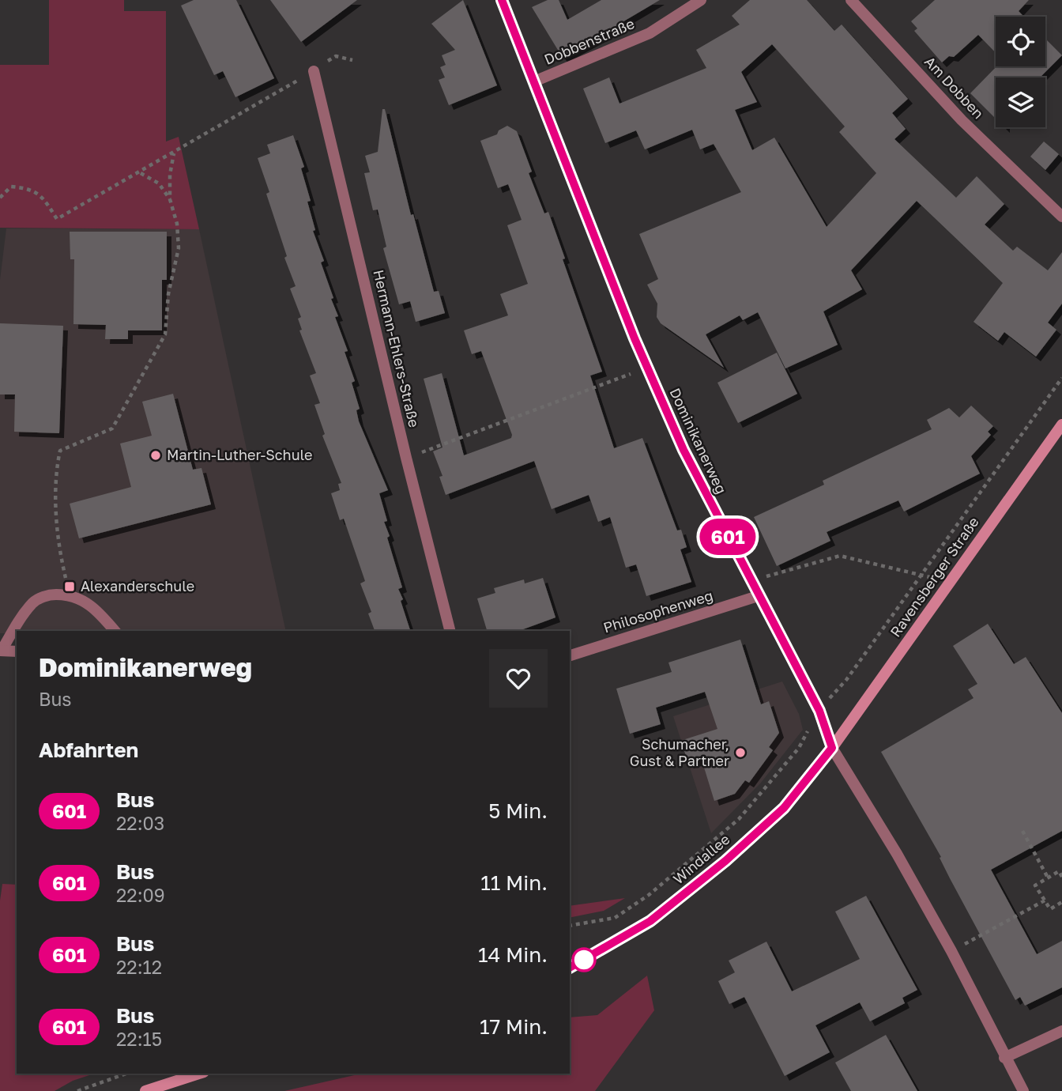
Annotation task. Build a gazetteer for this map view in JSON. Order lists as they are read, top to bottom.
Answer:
{
  "streets": {
    "main road": ["Ravensberger Straße", "Windallee"],
    "street": [
      "Dobbenstraße",
      "Am Dobben",
      "Hermann-Ehlers-Straße",
      "Dominikanerweg",
      "Philosophenweg"
    ]
  },
  "crossings": [
    ["Dobbenstraße", "Dominikanerweg"],
    ["Dominikanerweg", "Ravensberger Straße"],
    ["Dominikanerweg", "Philosophenweg"],
    ["Dominikanerweg", "Windallee"],
    ["Ravensberger Straße", "Windallee"]
  ],
  "places": {
    "other": ["Martin-Luther-Schule", "Schumacher, Gust & Partner"],
    "transit": ["Alexanderschule"]
  },
  "lines": ["bus line 601"],
  "page": {
    "on_map": "601",
    "heading": [
      ["Dominikanerweg", "Bus"],
      "Abfahrten"
    ],
    "list": [
      {
        "mark": "601",
        "name": "Bus",
        "note": "22:03",
        "value": "5 Min."
      },
      {
        "mark": "601",
        "name": "Bus",
        "note": "22:09",
        "value": "11 Min."
      },
      {
        "mark": "601",
        "name": "Bus",
        "note": "22:12",
        "value": "14 Min."
      },
      {
        "mark": "601",
        "name": "Bus",
        "note": "22:15",
        "value": "17 Min."
      }
    ]
  }
}
